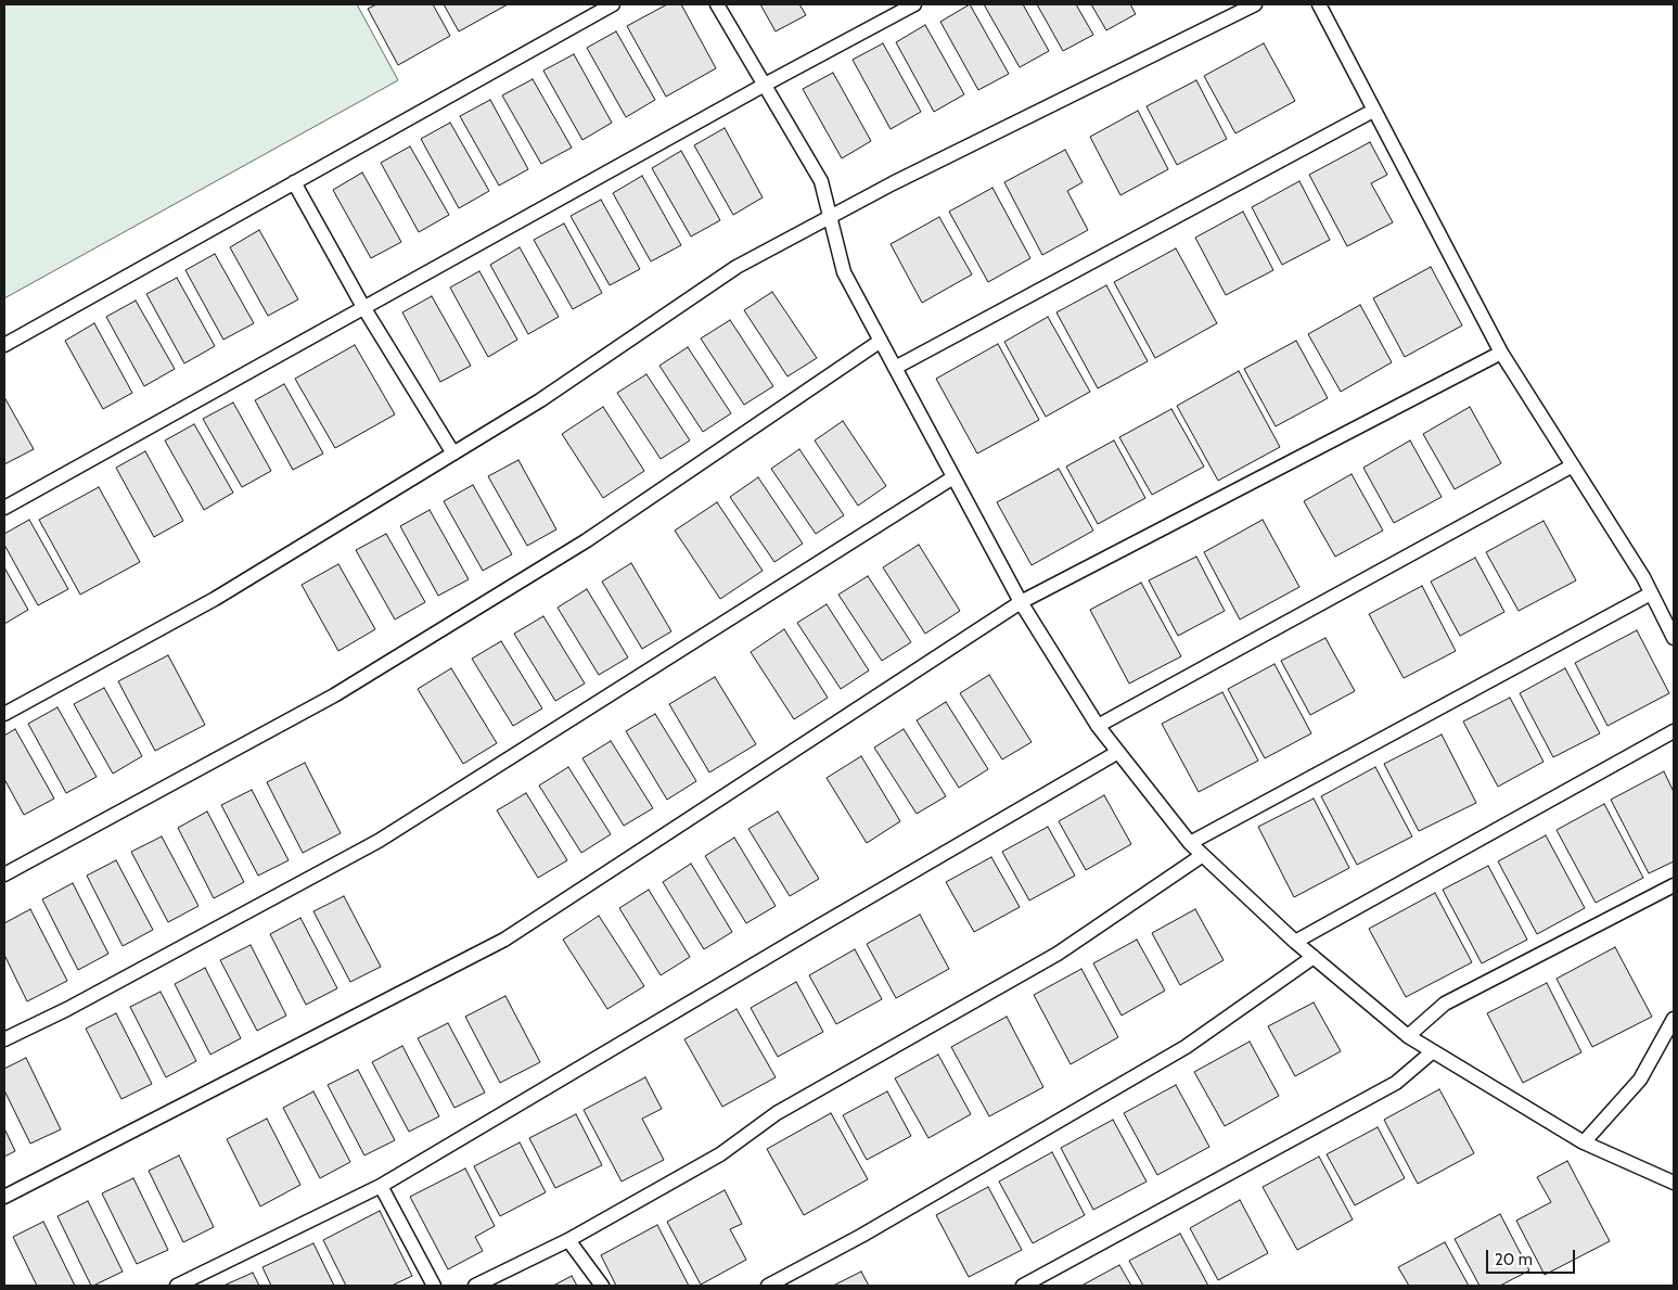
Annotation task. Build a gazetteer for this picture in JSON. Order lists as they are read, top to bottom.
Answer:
{
  "scale_bar": "20 m"
}
